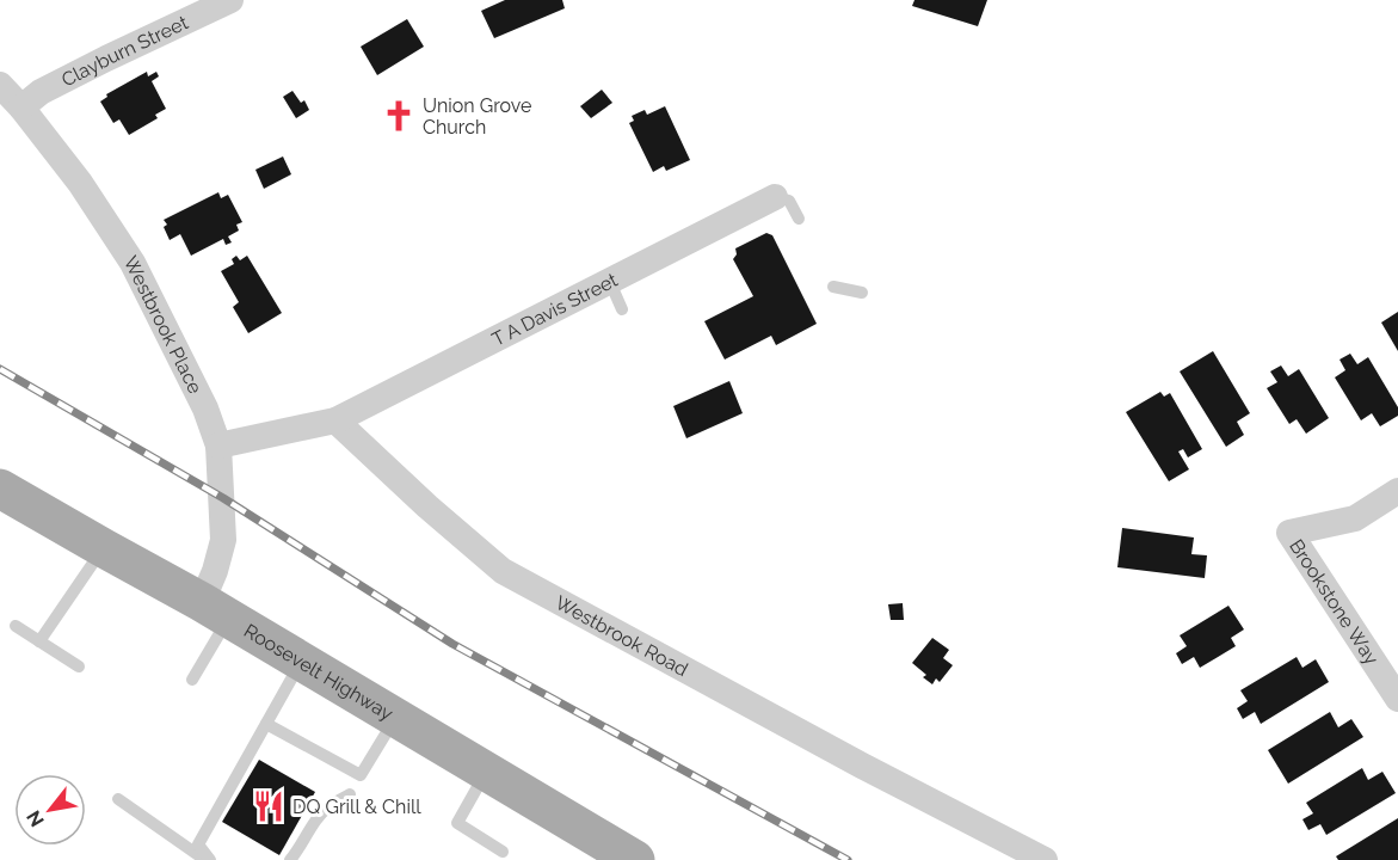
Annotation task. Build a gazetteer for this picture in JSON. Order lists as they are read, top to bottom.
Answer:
{
  "streets": {
    "main road": ["Roosevelt Highway"],
    "street": [
      "Clayburn Street",
      "T A Davis Street",
      "Westbrook Place",
      "Brookstone Way",
      "Westbrook Road"
    ]
  },
  "crossings": [
    ["Clayburn Street", "Westbrook Place"],
    ["T A Davis Street", "Westbrook Road"],
    ["Westbrook Place", "Roosevelt Highway"]
  ],
  "places": {
    "church": ["Union Grove Church"],
    "restaurant": ["DQ Grill & Chill"]
  },
  "north": "bottom left"
}
